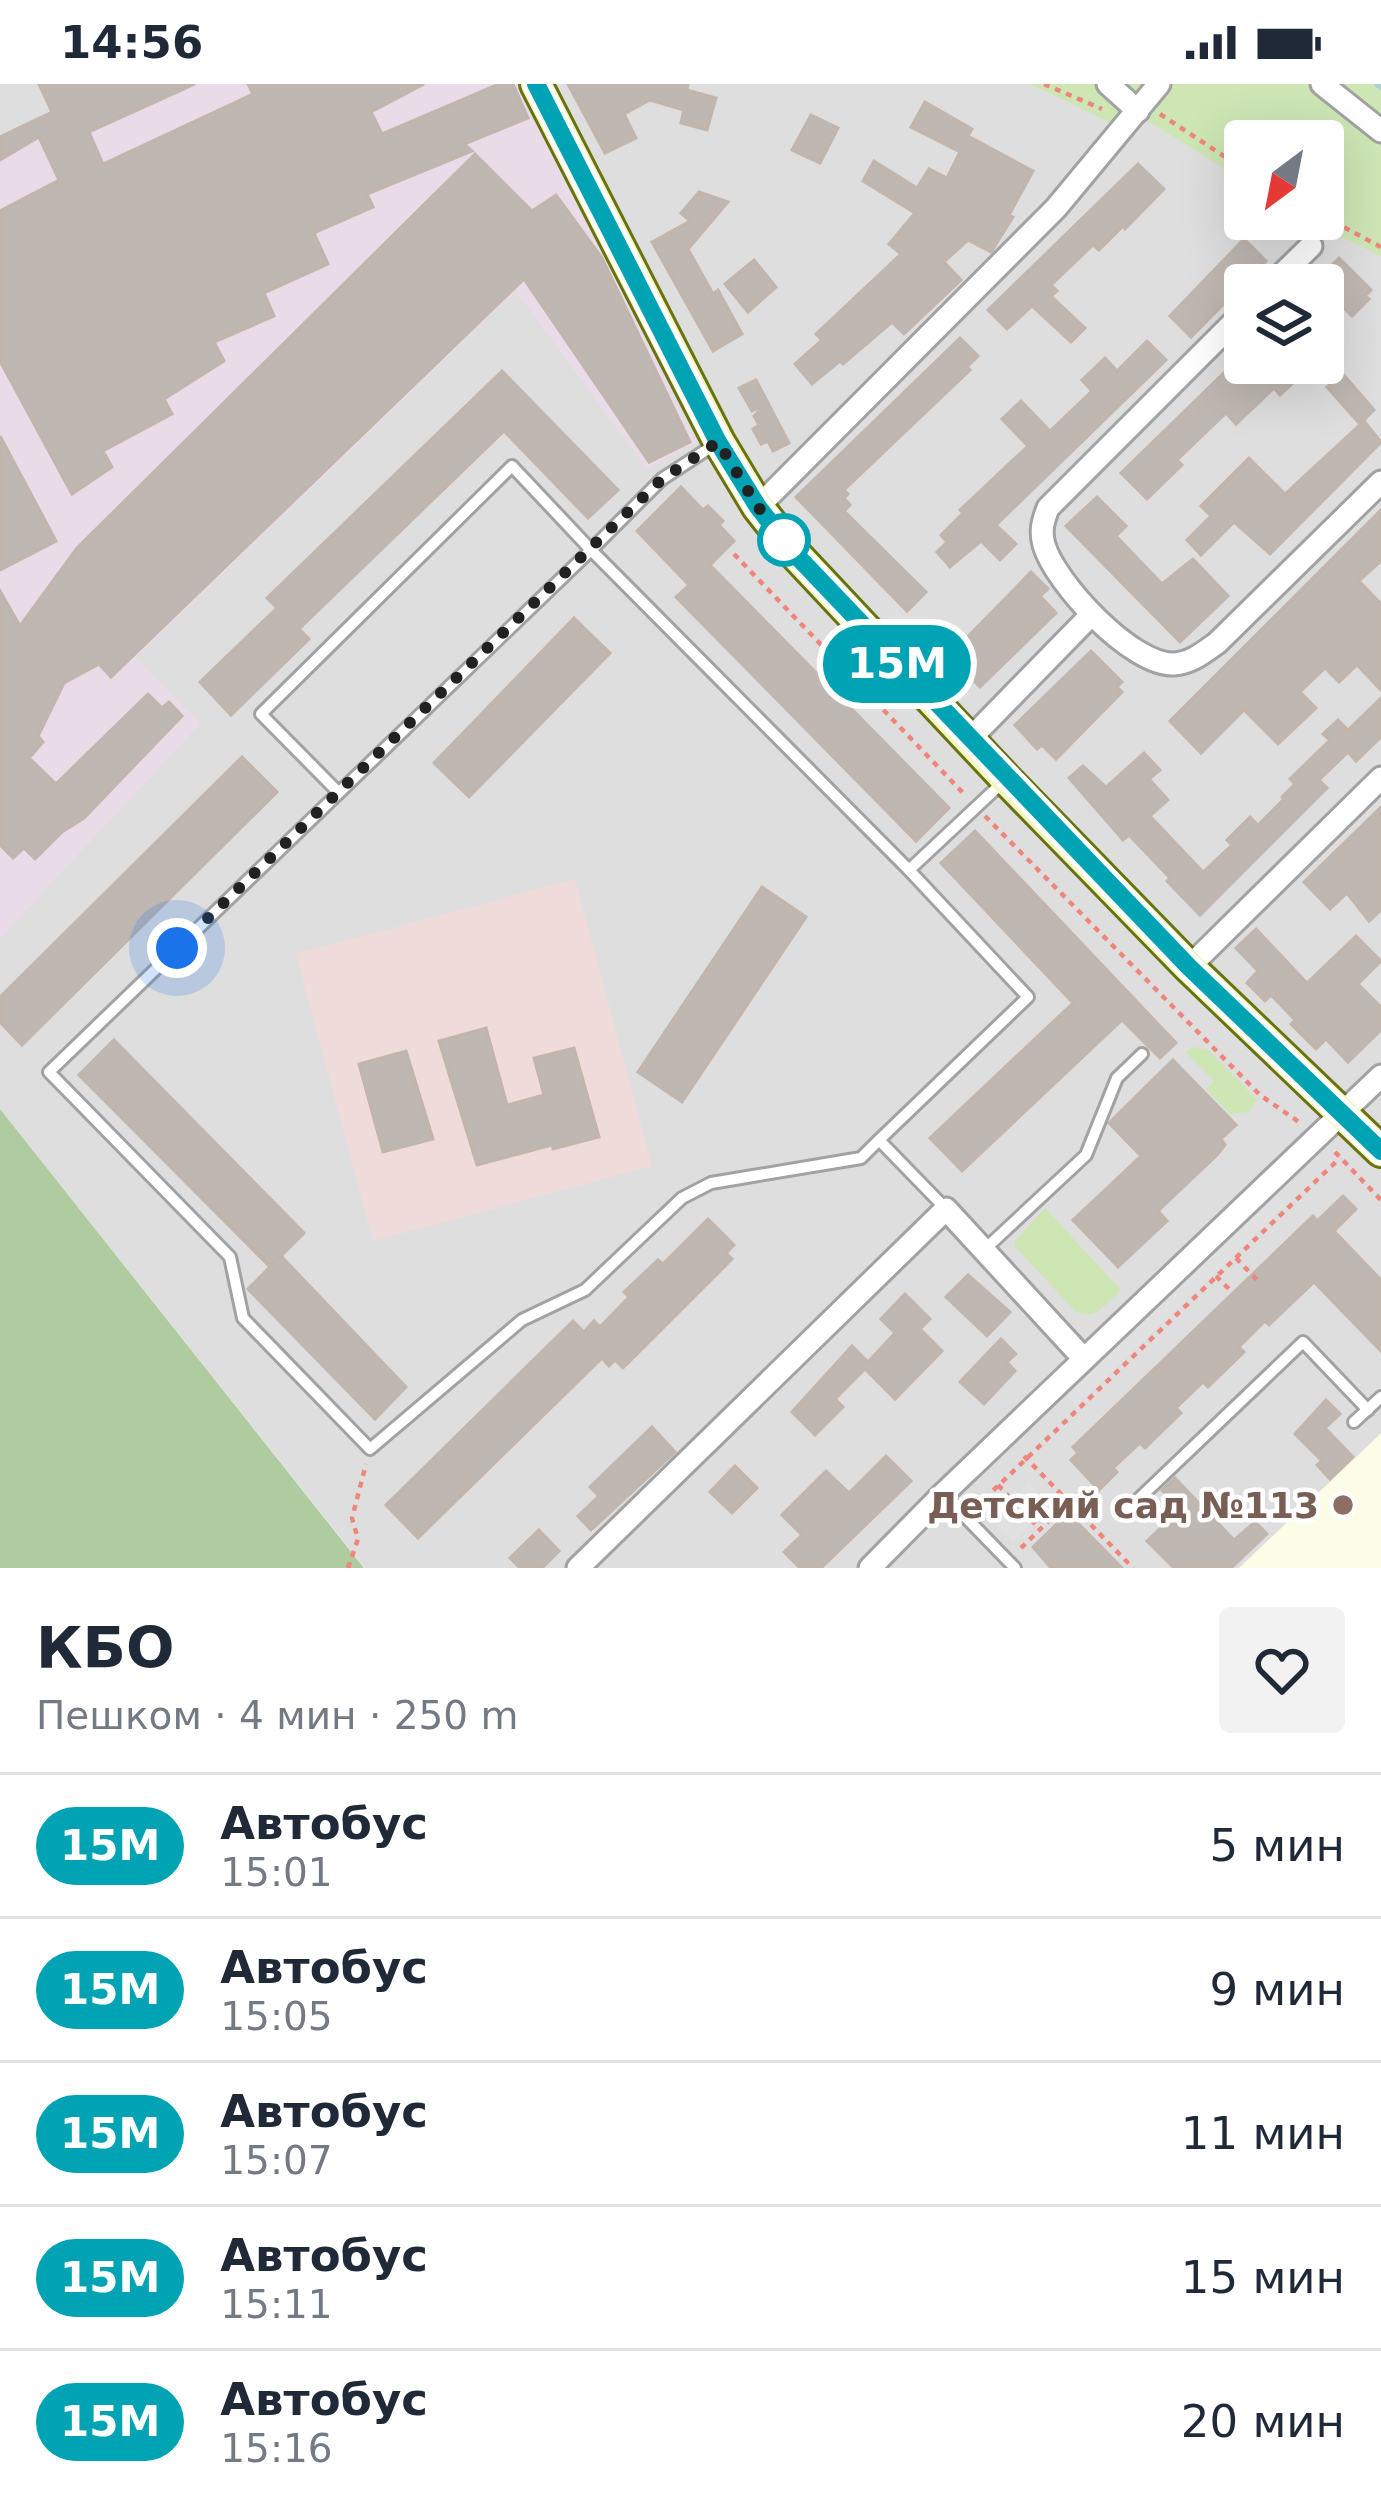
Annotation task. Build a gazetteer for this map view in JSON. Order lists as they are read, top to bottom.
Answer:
{
  "places": ["Детский сад №113"],
  "lines": ["bus line 15М"],
  "north": "bottom left",
  "page": {
    "status": "14:56",
    "on_map": "15М",
    "heading": ["КБО", "Пешком · 4 мин · 250 m"],
    "list": [
      {
        "mark": "15М",
        "name": "Автобус",
        "note": "15:01",
        "value": "5 мин"
      },
      {
        "mark": "15М",
        "name": "Автобус",
        "note": "15:05",
        "value": "9 мин"
      },
      {
        "mark": "15М",
        "name": "Автобус",
        "note": "15:07",
        "value": "11 мин"
      },
      {
        "mark": "15М",
        "name": "Автобус",
        "note": "15:11",
        "value": "15 мин"
      },
      {
        "mark": "15М",
        "name": "Автобус",
        "note": "15:16",
        "value": "20 мин"
      }
    ]
  }
}
